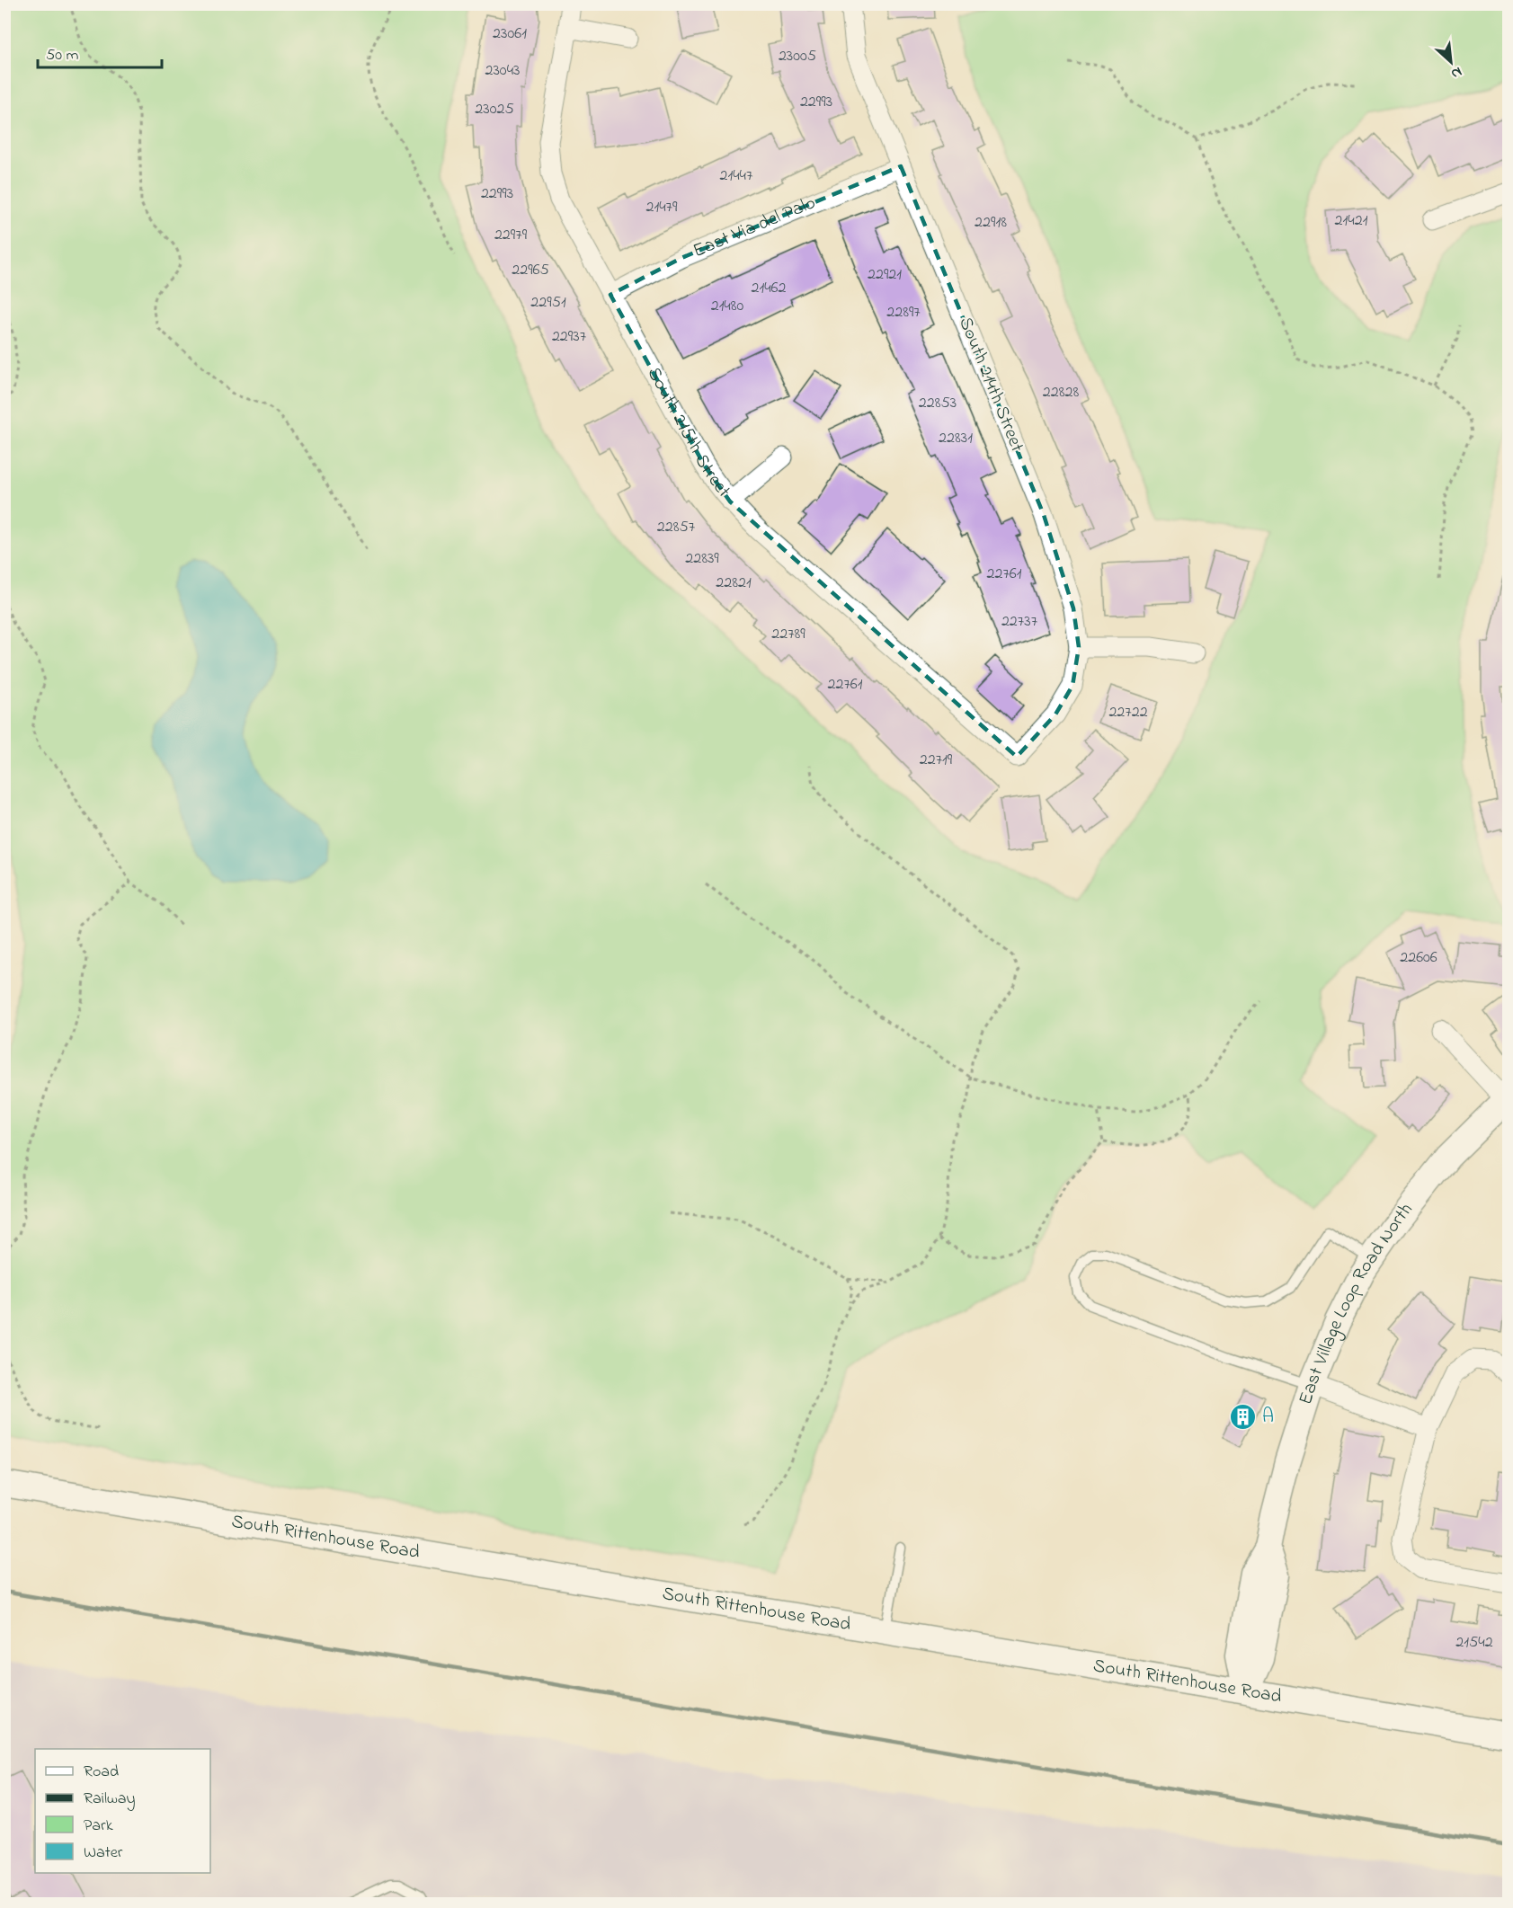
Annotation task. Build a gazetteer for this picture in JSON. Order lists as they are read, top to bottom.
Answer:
{
  "streets": {
    "main road": ["East Village Loop Road North", "South Rittenhouse Road"],
    "street": ["East Via del Palo", "South 214th Street", "South 215th Street"]
  },
  "crossings": [
    ["East Via del Palo", "South 214th Street"],
    ["East Via del Palo", "South 215th Street"],
    ["South 214th Street", "South 215th Street"],
    ["East Village Loop Road North", "South Rittenhouse Road"]
  ],
  "places": {
    "building": ["A"]
  },
  "house_numbers": [
    "23061",
    "23005",
    "23043",
    "22993",
    "23025",
    "21447",
    "22993",
    "21479",
    "21421",
    "22918",
    "22979",
    "22965",
    "22921",
    "21462",
    "22951",
    "21480",
    "22897",
    "22937",
    "22828",
    "22853",
    "22831",
    "22857",
    "22839",
    "22761",
    "22821",
    "22737",
    "22789",
    "22761",
    "22722",
    "22719",
    "22606",
    "21542"
  ],
  "legend": [
    "Road",
    "Railway",
    "Park",
    "Water"
  ],
  "scale_bar": "50 m",
  "north": "bottom right"
}
